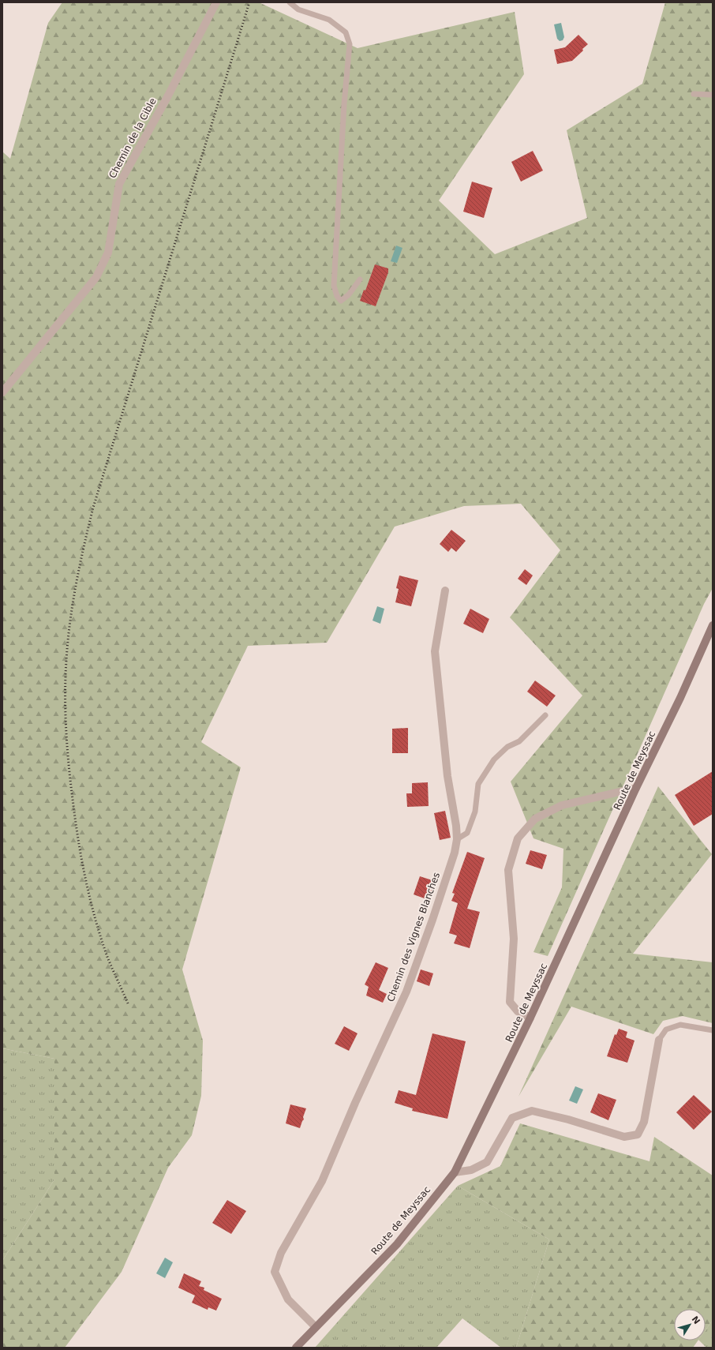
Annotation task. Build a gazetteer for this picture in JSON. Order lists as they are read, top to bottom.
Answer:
{
  "streets": {
    "main road": ["Route de Meyssac"],
    "street": ["Chemin de la Cible", "Chemin des Vignes Blanches"]
  },
  "crossings": [
    ["Route de Meyssac", "Chemin des Vignes Blanches"]
  ],
  "north": "top right"
}
